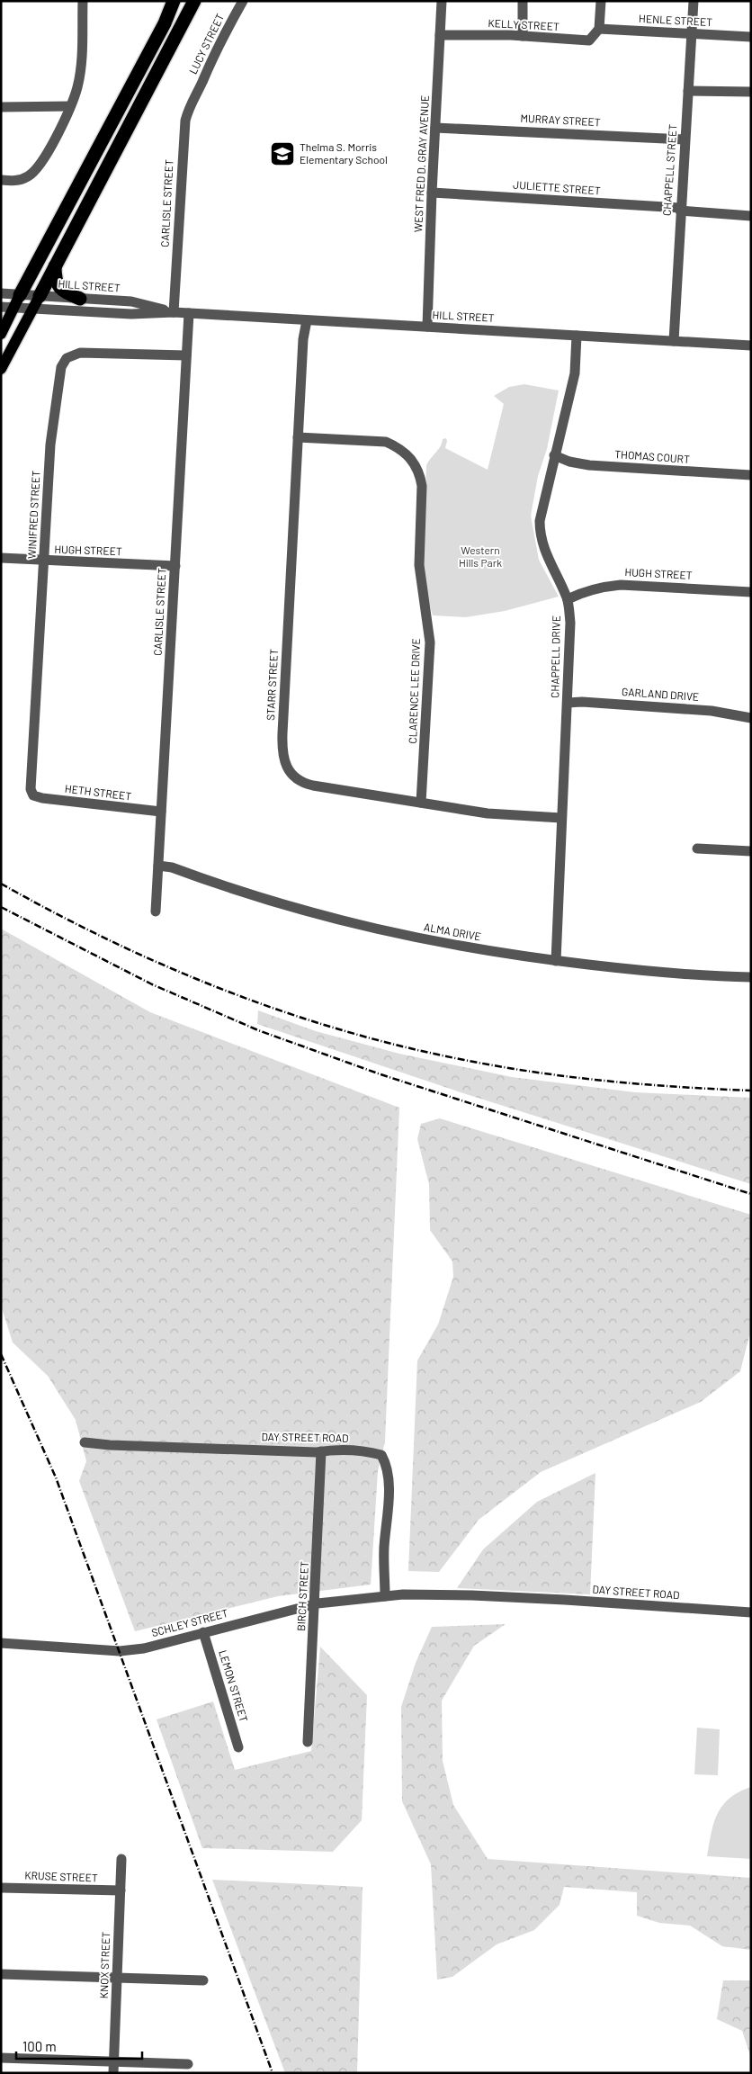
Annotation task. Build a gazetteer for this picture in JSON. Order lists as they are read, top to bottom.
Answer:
{
  "streets": {
    "street": [
      "HENLE STREET",
      "KELLY STREET",
      "LUCY STREET",
      "MURRAY STREET",
      "WEST FRED D. GRAY AVENUE",
      "CHAPPELL STREET",
      "JULIETTE STREET",
      "CARLISLE STREET",
      "HILL STREET",
      "THOMAS COURT",
      "WINIFRED STREET",
      "HUGH STREET",
      "CHAPPELL DRIVE",
      "STARR STREET",
      "CLARENCE LEE DRIVE",
      "GARLAND DRIVE",
      "HETH STREET",
      "ALMA DRIVE",
      "DAY STREET ROAD",
      "BIRCH STREET",
      "SCHLEY STREET",
      "LEMON STREET",
      "KRUSE STREET",
      "KNOX STREET"
    ]
  },
  "crossings": [
    ["HENLE STREET", "KELLY STREET"],
    ["HENLE STREET", "CHAPPELL STREET"],
    ["KELLY STREET", "WEST FRED D. GRAY AVENUE"],
    ["LUCY STREET", "CARLISLE STREET"],
    ["MURRAY STREET", "WEST FRED D. GRAY AVENUE"],
    ["MURRAY STREET", "CHAPPELL STREET"],
    ["WEST FRED D. GRAY AVENUE", "JULIETTE STREET"],
    ["WEST FRED D. GRAY AVENUE", "HILL STREET"],
    ["CHAPPELL STREET", "JULIETTE STREET"],
    ["CHAPPELL STREET", "HILL STREET"],
    ["CARLISLE STREET", "HILL STREET"],
    ["CARLISLE STREET", "WINIFRED STREET"],
    ["CARLISLE STREET", "HUGH STREET"],
    ["CARLISLE STREET", "HETH STREET"],
    ["CARLISLE STREET", "ALMA DRIVE"],
    ["HILL STREET", "CHAPPELL DRIVE"],
    ["HILL STREET", "STARR STREET"],
    ["THOMAS COURT", "CHAPPELL DRIVE"],
    ["WINIFRED STREET", "HUGH STREET"],
    ["WINIFRED STREET", "HETH STREET"],
    ["HUGH STREET", "CHAPPELL DRIVE"],
    ["CHAPPELL DRIVE", "STARR STREET"],
    ["CHAPPELL DRIVE", "GARLAND DRIVE"],
    ["CHAPPELL DRIVE", "ALMA DRIVE"],
    ["STARR STREET", "CLARENCE LEE DRIVE"],
    ["DAY STREET ROAD", "BIRCH STREET"],
    ["DAY STREET ROAD", "SCHLEY STREET"],
    ["BIRCH STREET", "SCHLEY STREET"],
    ["SCHLEY STREET", "LEMON STREET"],
    ["KRUSE STREET", "KNOX STREET"]
  ],
  "parks": ["Western Hills Park"],
  "places": {
    "school or university": ["Thelma S. Morris Elementary School"]
  },
  "scale_bar": "100 m"
}
